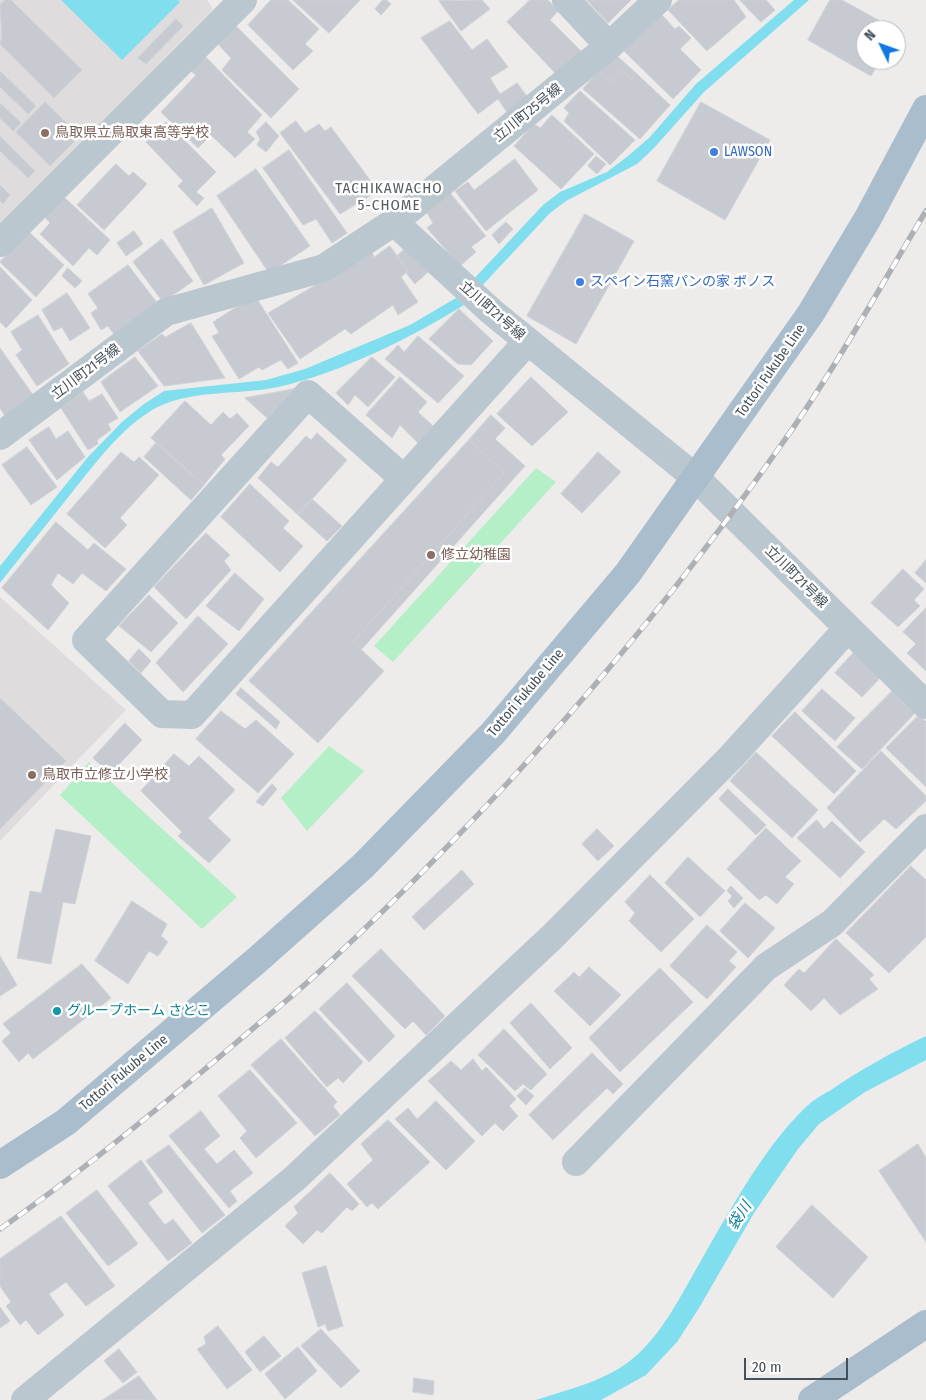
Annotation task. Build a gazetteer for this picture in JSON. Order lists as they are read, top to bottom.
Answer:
{
  "streets": {
    "main road": ["Tottori Fukube Line"],
    "street": ["立川町25号線", "立川町21号線"]
  },
  "crossings": [
    ["立川町25号線", "立川町21号線"],
    ["立川町21号線", "Tottori Fukube Line"]
  ],
  "districts": ["TACHIKAWACHO 5-CHOME"],
  "water": ["袋川"],
  "places": [
    "鳥取県立鳥取東高等学校",
    "LAWSON",
    "スペイン石窯パンの家 ボノス",
    "修立幼稚園",
    "鳥取市立修立小学校",
    "グループホーム さとこ"
  ],
  "scale_bar": "20 m",
  "north": "top left"
}
